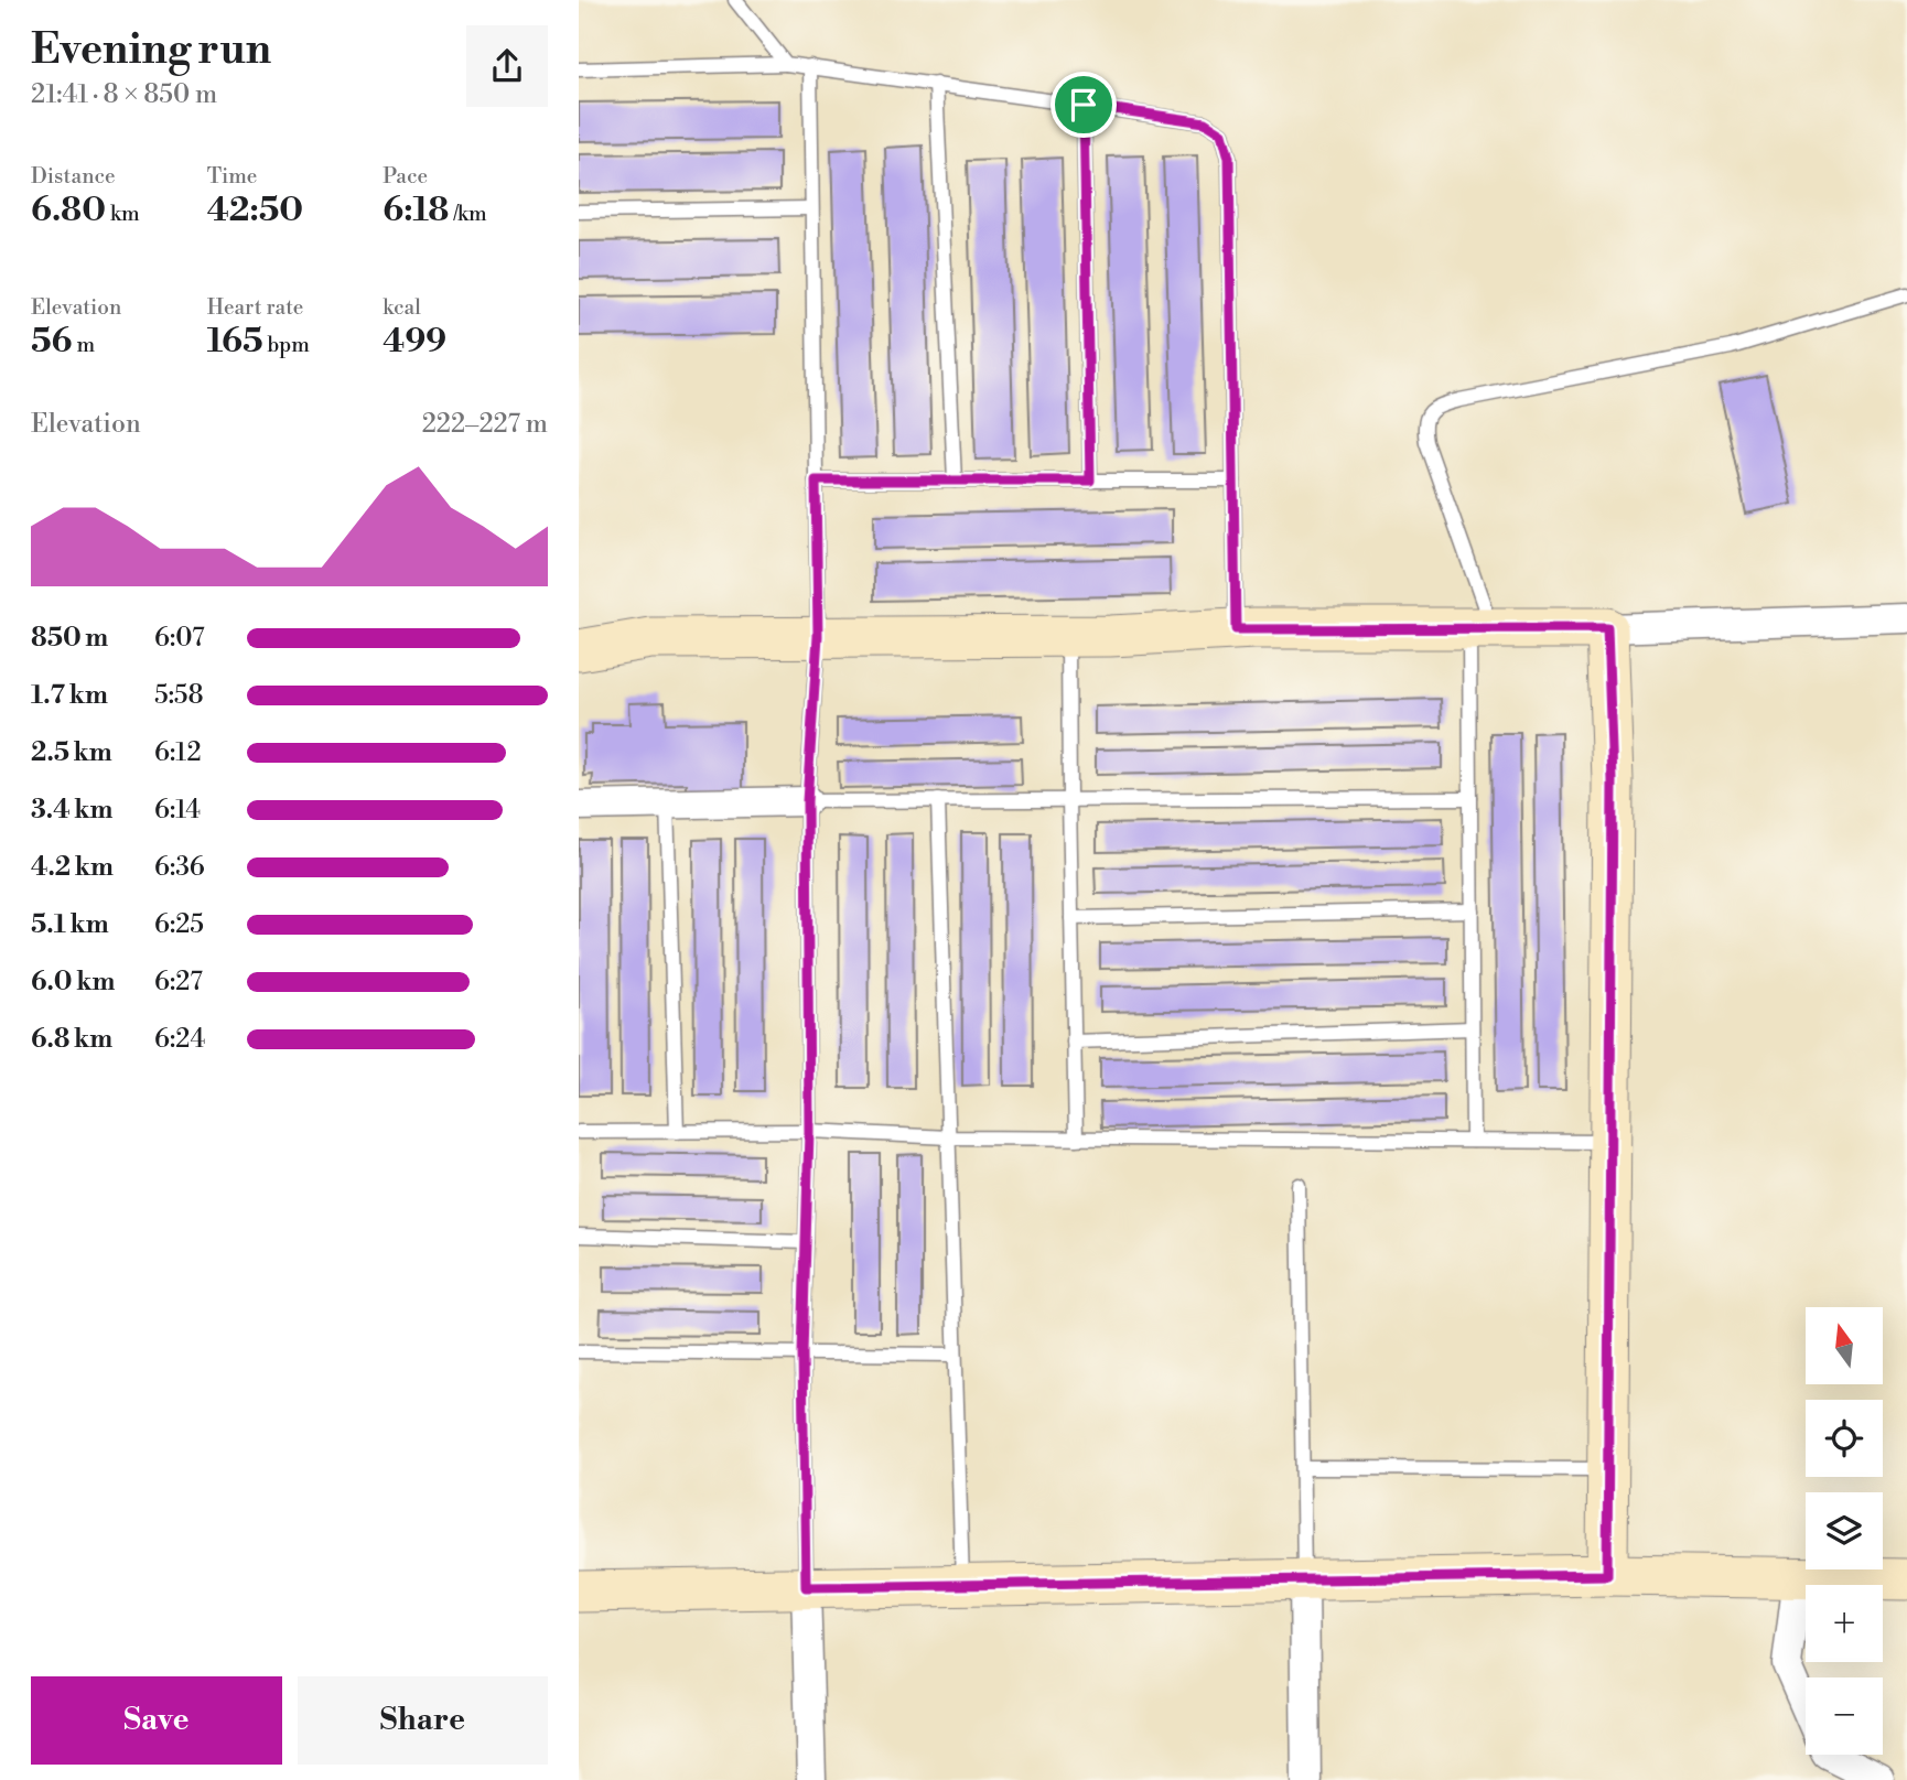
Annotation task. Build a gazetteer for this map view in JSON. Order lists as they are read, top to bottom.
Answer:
{
  "north": "top",
  "page": {
    "heading": ["Evening run", "21:41 · 8 × 850 m"],
    "stats": [
      ["Distance", "6.80 km"],
      ["Time", "42:50"],
      ["Pace", "6:18 /km"],
      ["Elevation", "56 m"],
      ["Heart rate", "165 bpm"],
      ["kcal", "499"]
    ],
    "chart": ["Elevation", "222–227 m"],
    "list": [
      {
        "name": "850 m",
        "note": "6:07"
      },
      {
        "name": "1.7 km",
        "note": "5:58"
      },
      {
        "name": "2.5 km",
        "note": "6:12"
      },
      {
        "name": "3.4 km",
        "note": "6:14"
      },
      {
        "name": "4.2 km",
        "note": "6:36"
      },
      {
        "name": "5.1 km",
        "note": "6:25"
      },
      {
        "name": "6.0 km",
        "note": "6:27"
      },
      {
        "name": "6.8 km",
        "note": "6:24"
      }
    ],
    "map_buttons": ["+", "−"],
    "buttons": ["Save", "Share"]
  }
}
